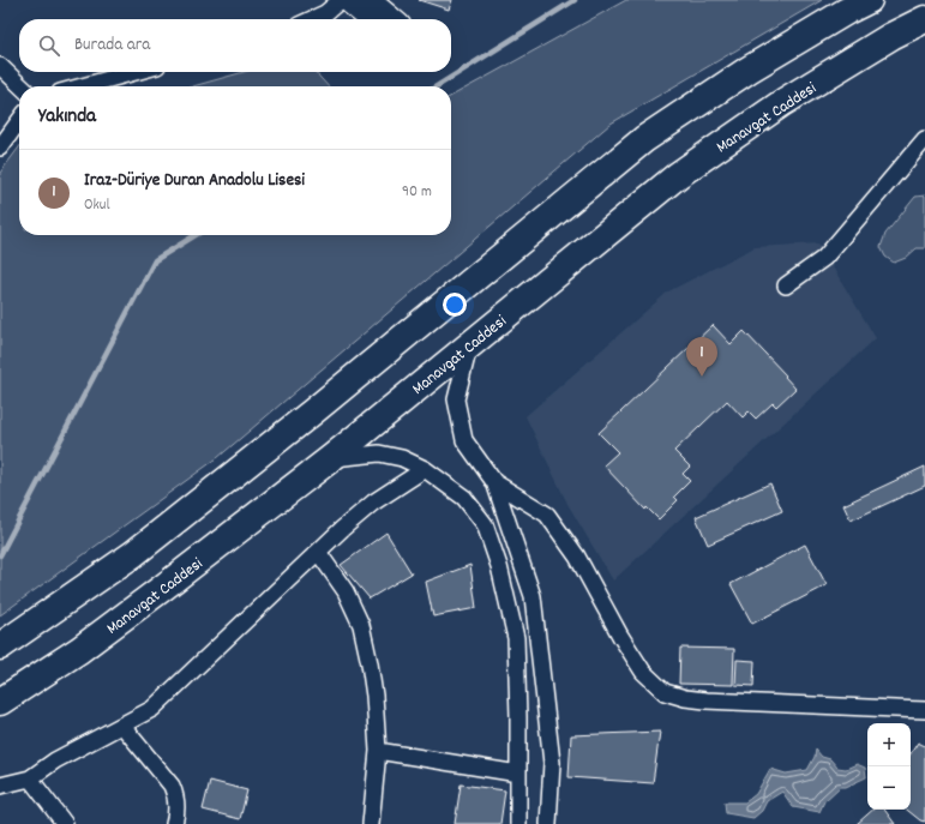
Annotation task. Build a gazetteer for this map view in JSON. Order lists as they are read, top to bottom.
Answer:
{
  "streets": {
    "highway": ["Manavgat Caddesi"]
  },
  "page": {
    "search": "Burada ara",
    "heading": "Yakında",
    "list": [
      {
        "mark": "1",
        "name": "Iraz-Düriye Duran Anadolu Lisesi",
        "note": "Okul",
        "value": "90 m"
      }
    ],
    "pins": "1",
    "map_buttons": ["+", "−"]
  }
}
